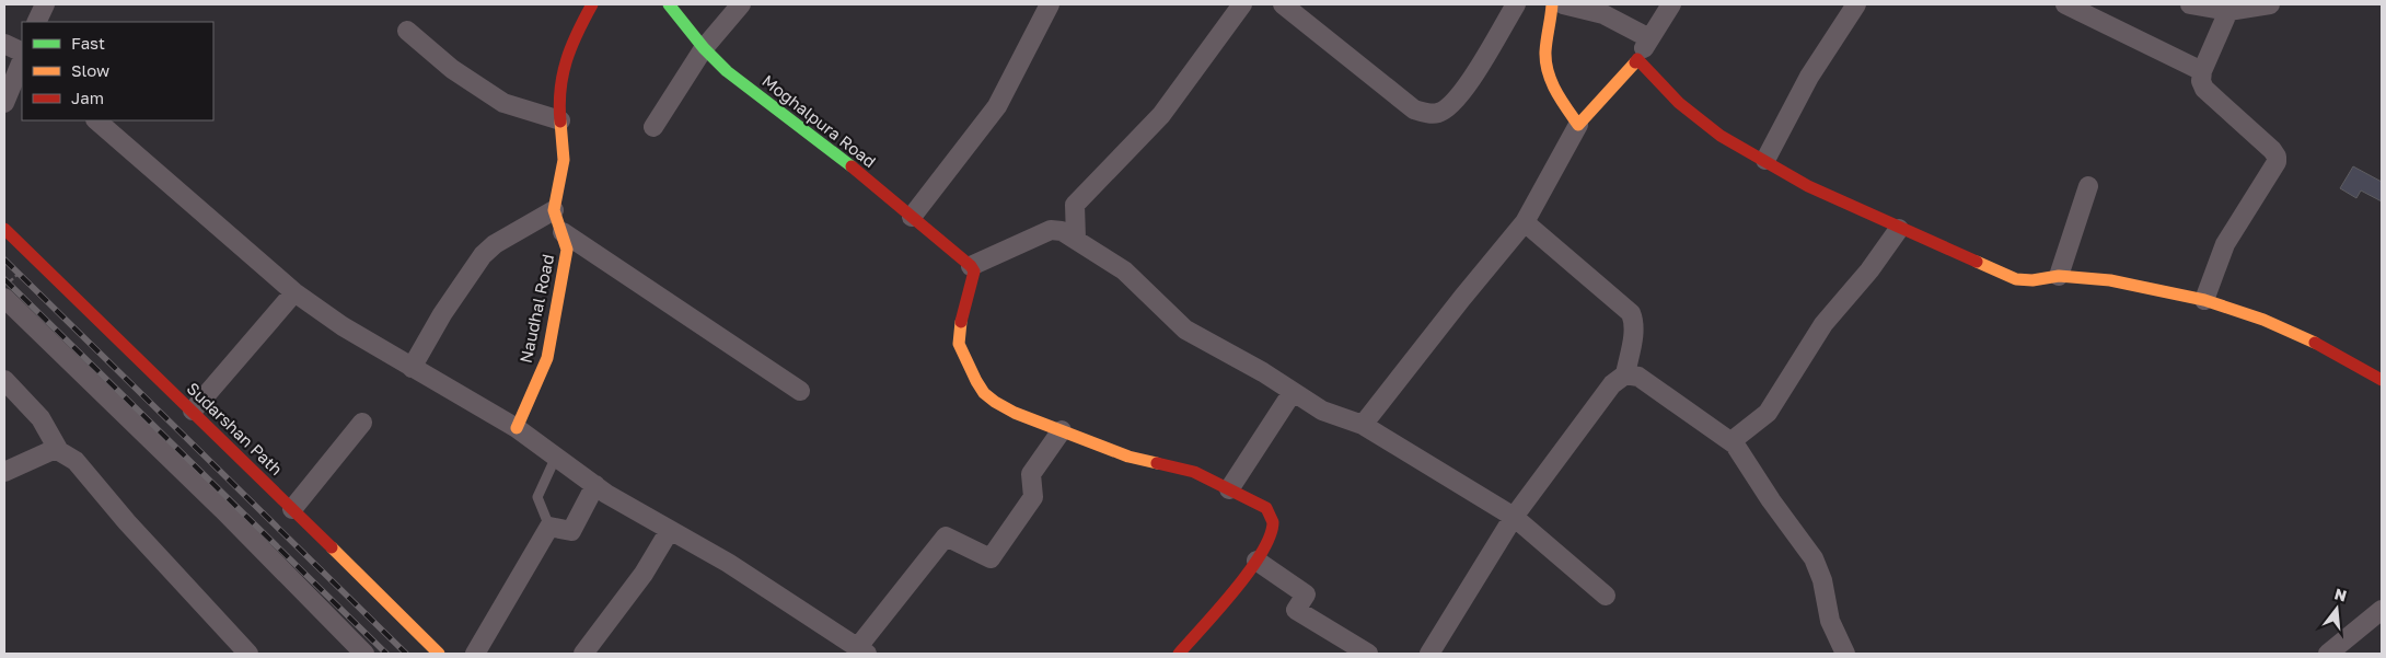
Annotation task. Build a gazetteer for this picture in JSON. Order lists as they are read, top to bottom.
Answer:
{
  "streets": {
    "street": ["Moghalpura Road", "Naudhal Road", "Sudarshan Path"]
  },
  "legend": ["Fast", "Slow", "Jam"],
  "north": "top"
}
